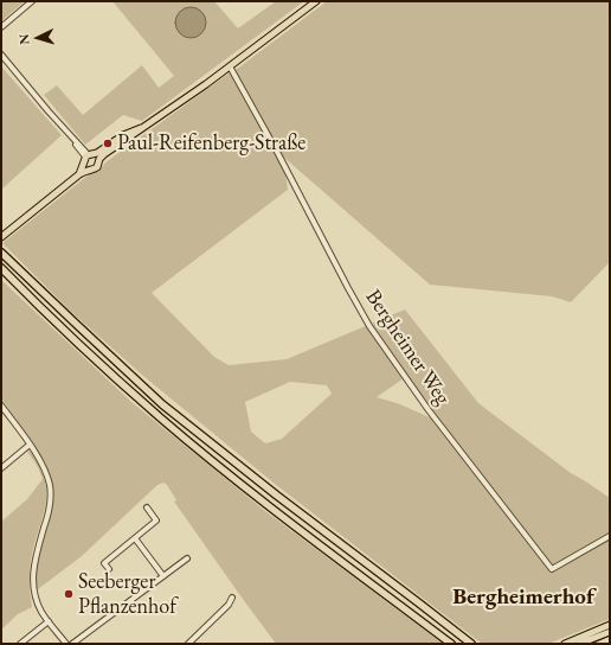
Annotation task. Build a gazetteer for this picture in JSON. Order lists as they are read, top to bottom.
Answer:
{
  "streets": {
    "street": ["Bergheimer Weg"]
  },
  "districts": ["Bergheimerhof"],
  "places": ["Paul-Reifenberg-Straße", "Seeberger Pflanzenhof"],
  "north": "left"
}
